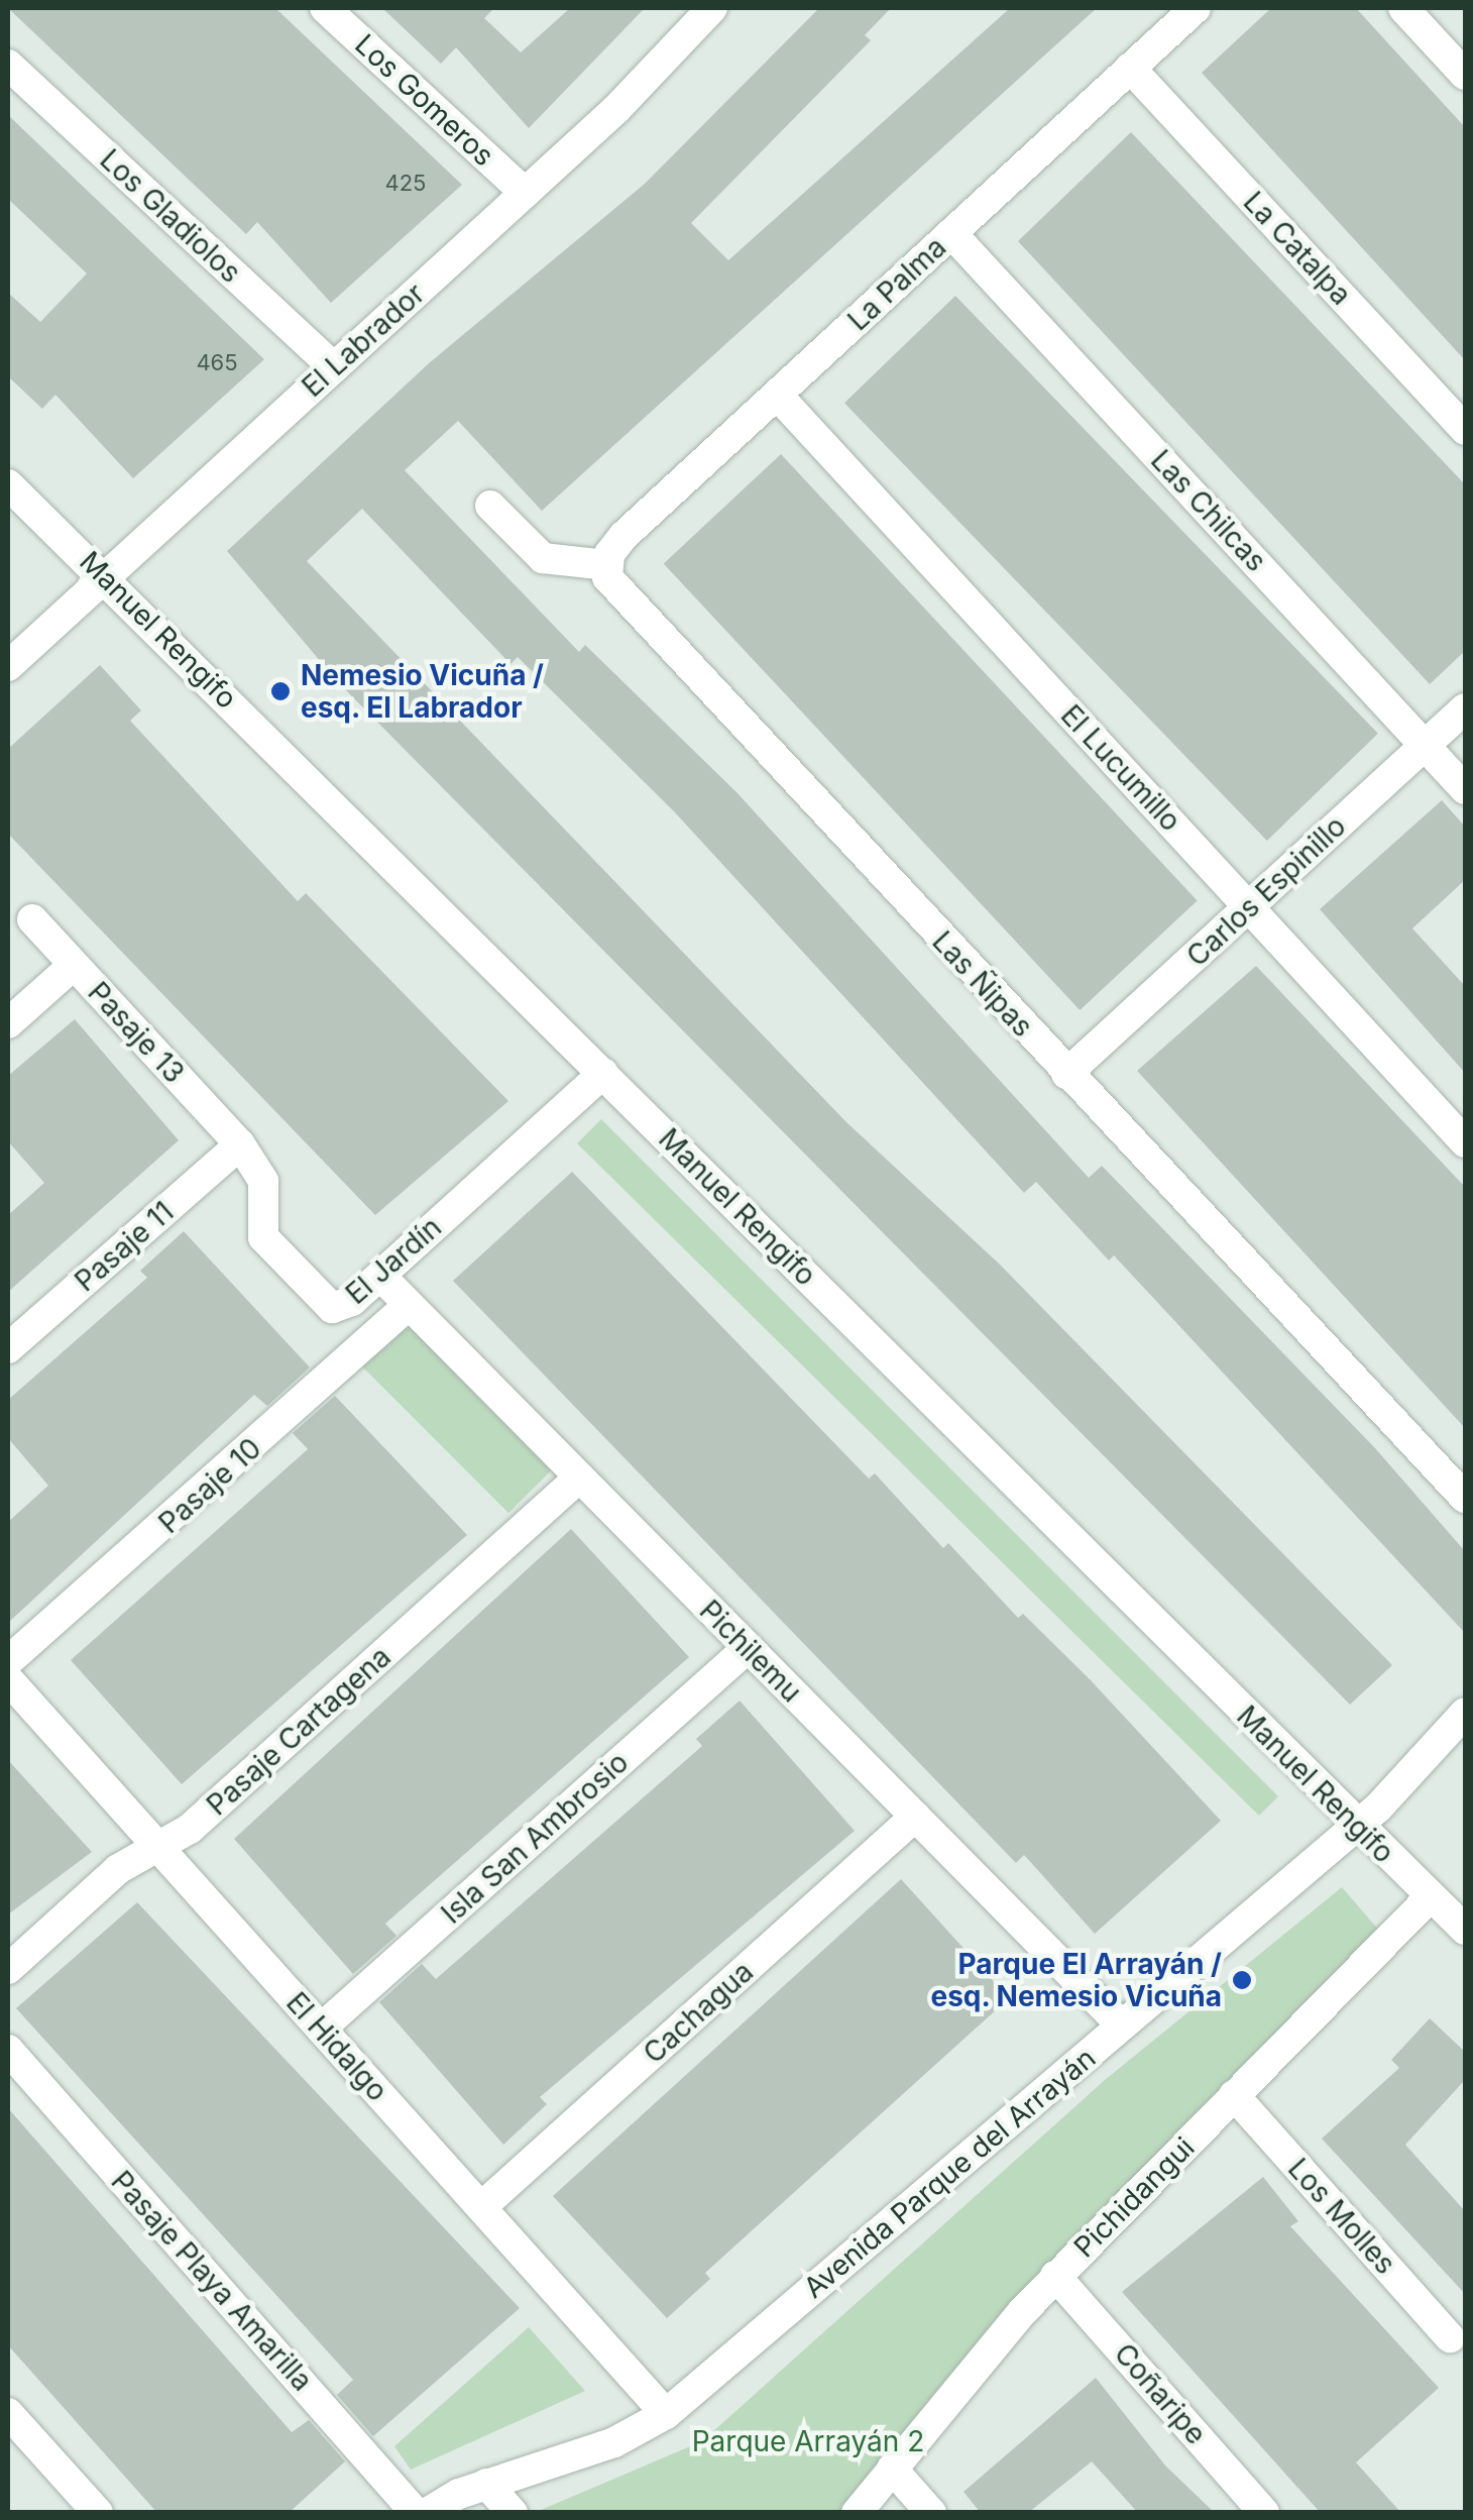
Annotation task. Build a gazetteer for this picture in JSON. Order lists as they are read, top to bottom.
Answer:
{
  "streets": {
    "street": [
      "Los Gomeros",
      "Los Gladiolos",
      "La Catalpa",
      "La Palma",
      "El Labrador",
      "Las Chilcas",
      "Manuel Rengifo",
      "El Lucumillo",
      "Carlos Espinillo",
      "Las Ñipas",
      "Pasaje 13",
      "Pasaje 11",
      "El Jardín",
      "Pasaje 10",
      "Pichilemu",
      "Pasaje Cartagena",
      "Isla San Ambrosio",
      "Cachagua",
      "El Hidalgo",
      "Avenida Parque del Arrayán",
      "Pichidangui",
      "Los Molles",
      "Pasaje Playa Amarilla",
      "Coñaripe"
    ]
  },
  "crossings": [
    ["Los Gomeros", "El Labrador"],
    ["Los Gladiolos", "El Labrador"],
    ["La Catalpa", "La Palma"],
    ["La Palma", "Las Chilcas"],
    ["La Palma", "El Lucumillo"],
    ["La Palma", "Las Ñipas"],
    ["El Labrador", "Manuel Rengifo"],
    ["Las Chilcas", "Carlos Espinillo"],
    ["Manuel Rengifo", "El Jardín"],
    ["Manuel Rengifo", "Avenida Parque del Arrayán"],
    ["Manuel Rengifo", "Pichidangui"],
    ["El Lucumillo", "Carlos Espinillo"],
    ["Carlos Espinillo", "Las Ñipas"],
    ["Pasaje 13", "Pasaje 11"],
    ["Pasaje 13", "El Jardín"],
    ["Pasaje 11", "El Jardín"],
    ["El Jardín", "Pichilemu"],
    ["Pasaje 10", "Pichilemu"],
    ["Pichilemu", "Pasaje Cartagena"],
    ["Pichilemu", "Isla San Ambrosio"],
    ["Pichilemu", "Cachagua"],
    ["Pichilemu", "Avenida Parque del Arrayán"],
    ["Pasaje Cartagena", "El Hidalgo"],
    ["Isla San Ambrosio", "El Hidalgo"],
    ["Cachagua", "El Hidalgo"],
    ["El Hidalgo", "Avenida Parque del Arrayán"],
    ["Pichidangui", "Los Molles"],
    ["Pichidangui", "Coñaripe"]
  ],
  "parks": ["Parque Arrayán 2"],
  "places": ["Nemesio Vicuña / esq. El Labrador", "Parque El Arrayán / esq. Nemesio Vicuña"],
  "house_numbers": ["425", "465"]
}
